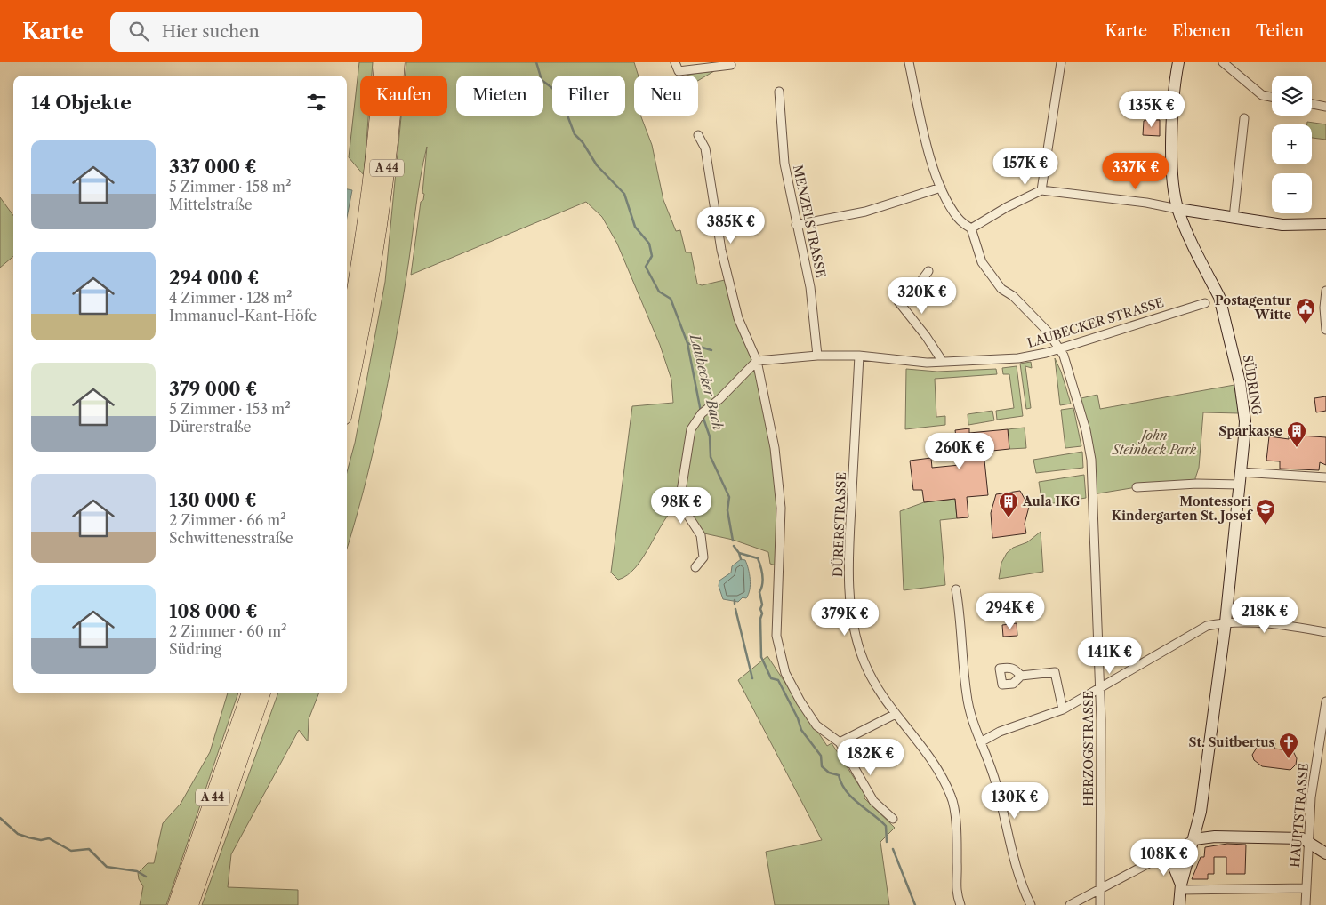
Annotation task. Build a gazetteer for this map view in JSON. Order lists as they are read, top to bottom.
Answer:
{
  "streets": {
    "highway": ["A 44"],
    "street": [
      "MENZELSTRASSE",
      "LAUBECKER STRASSE",
      "SÜDRING",
      "DÜRERSTRASSE",
      "HERZOGSTRASSE",
      "HAUPTSTRASSE"
    ]
  },
  "crossings": [
    ["MENZELSTRASSE", "LAUBECKER STRASSE"],
    ["LAUBECKER STRASSE", "DÜRERSTRASSE"],
    ["LAUBECKER STRASSE", "HERZOGSTRASSE"]
  ],
  "water": ["Laubecker Bach"],
  "parks": ["John Steinbeck Park"],
  "places": {
    "public building": ["Postagentur Witte"],
    "building": ["Sparkasse", "Aula IKG"],
    "school or university": ["Montessori Kindergarten St. Josef"],
    "church": ["St. Suitbertus"]
  },
  "page": {
    "header": "Karte",
    "search": "Hier suchen",
    "nav": ["Karte", "Ebenen", "Teilen"],
    "map_buttons": ["+", "−"],
    "chip": [
      "Kaufen",
      "Mieten",
      "Filter",
      "Neu"
    ],
    "heading": "14 Objekte",
    "price": [
      "135K €",
      "157K €",
      "337K €",
      "385K €",
      "320K €",
      "260K €",
      "98K €",
      "294K €",
      "218K €",
      "379K €",
      "141K €",
      "182K €",
      "130K €",
      "108K €"
    ],
    "list": [
      {
        "name": "337 000 €",
        "note": "5 Zimmer · 158 m² · Mittelstraße"
      },
      {
        "name": "294 000 €",
        "note": "4 Zimmer · 128 m² · Immanuel-Kant-Höfe"
      },
      {
        "name": "379 000 €",
        "note": "5 Zimmer · 153 m² · Dürerstraße"
      },
      {
        "name": "130 000 €",
        "note": "2 Zimmer · 66 m² · Schwittenesstraße"
      },
      {
        "name": "108 000 €",
        "note": "2 Zimmer · 60 m² · Südring"
      }
    ]
  }
}
